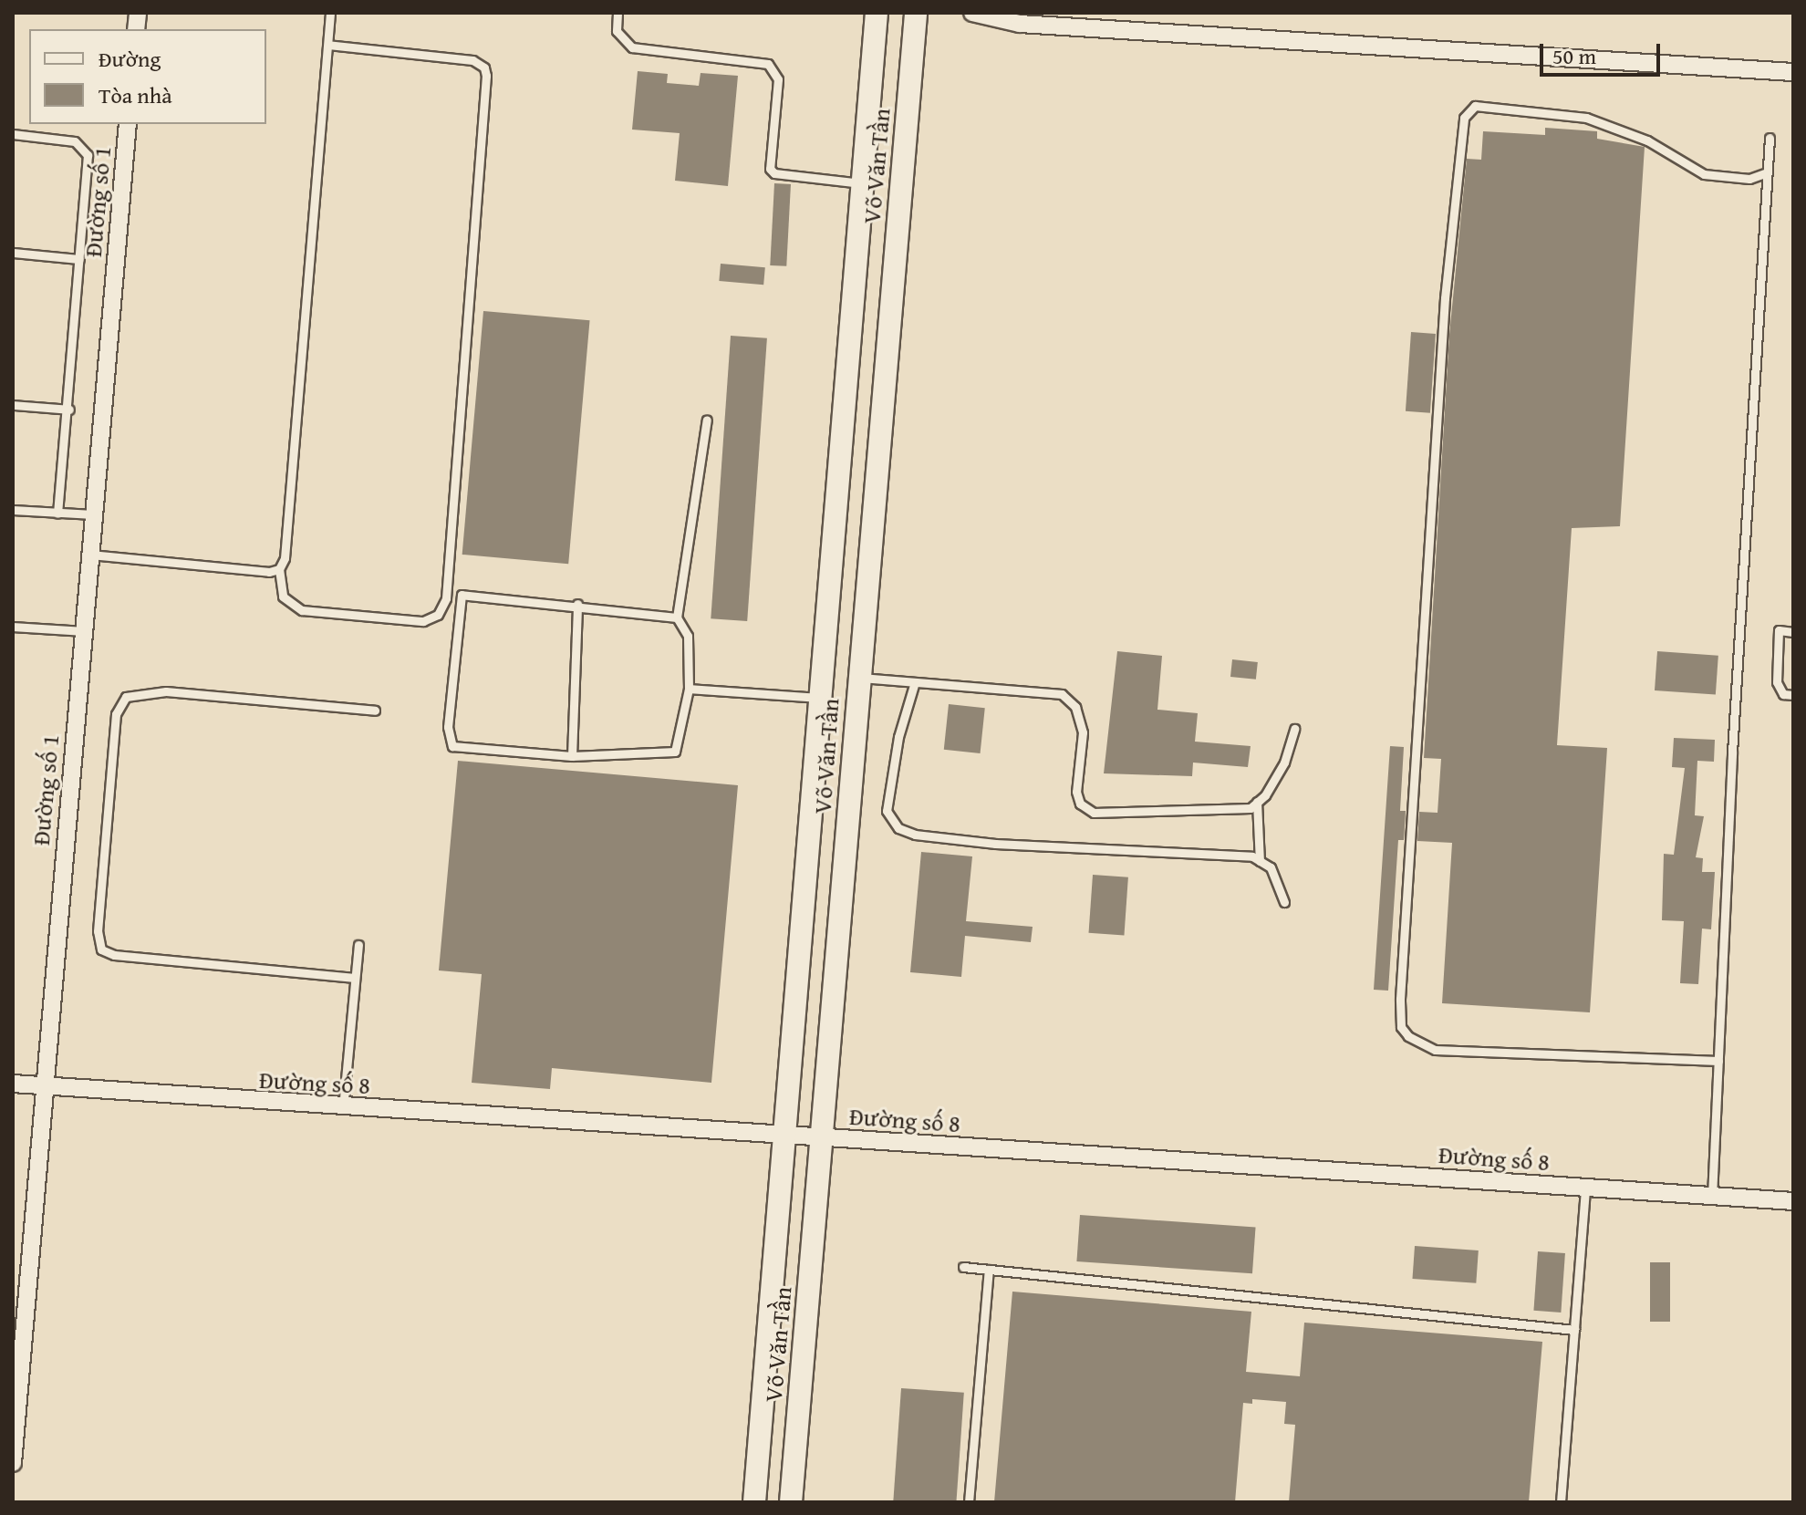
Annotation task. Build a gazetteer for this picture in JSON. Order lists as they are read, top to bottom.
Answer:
{
  "streets": {
    "street": ["Võ Văn Tần", "Đường số 1", "Đường số 8"]
  },
  "crossings": [
    ["Võ Văn Tần", "Đường số 8"],
    ["Đường số 1", "Đường số 8"]
  ],
  "legend": ["Đường", "Tòa nhà"],
  "scale_bar": "50 m"
}
